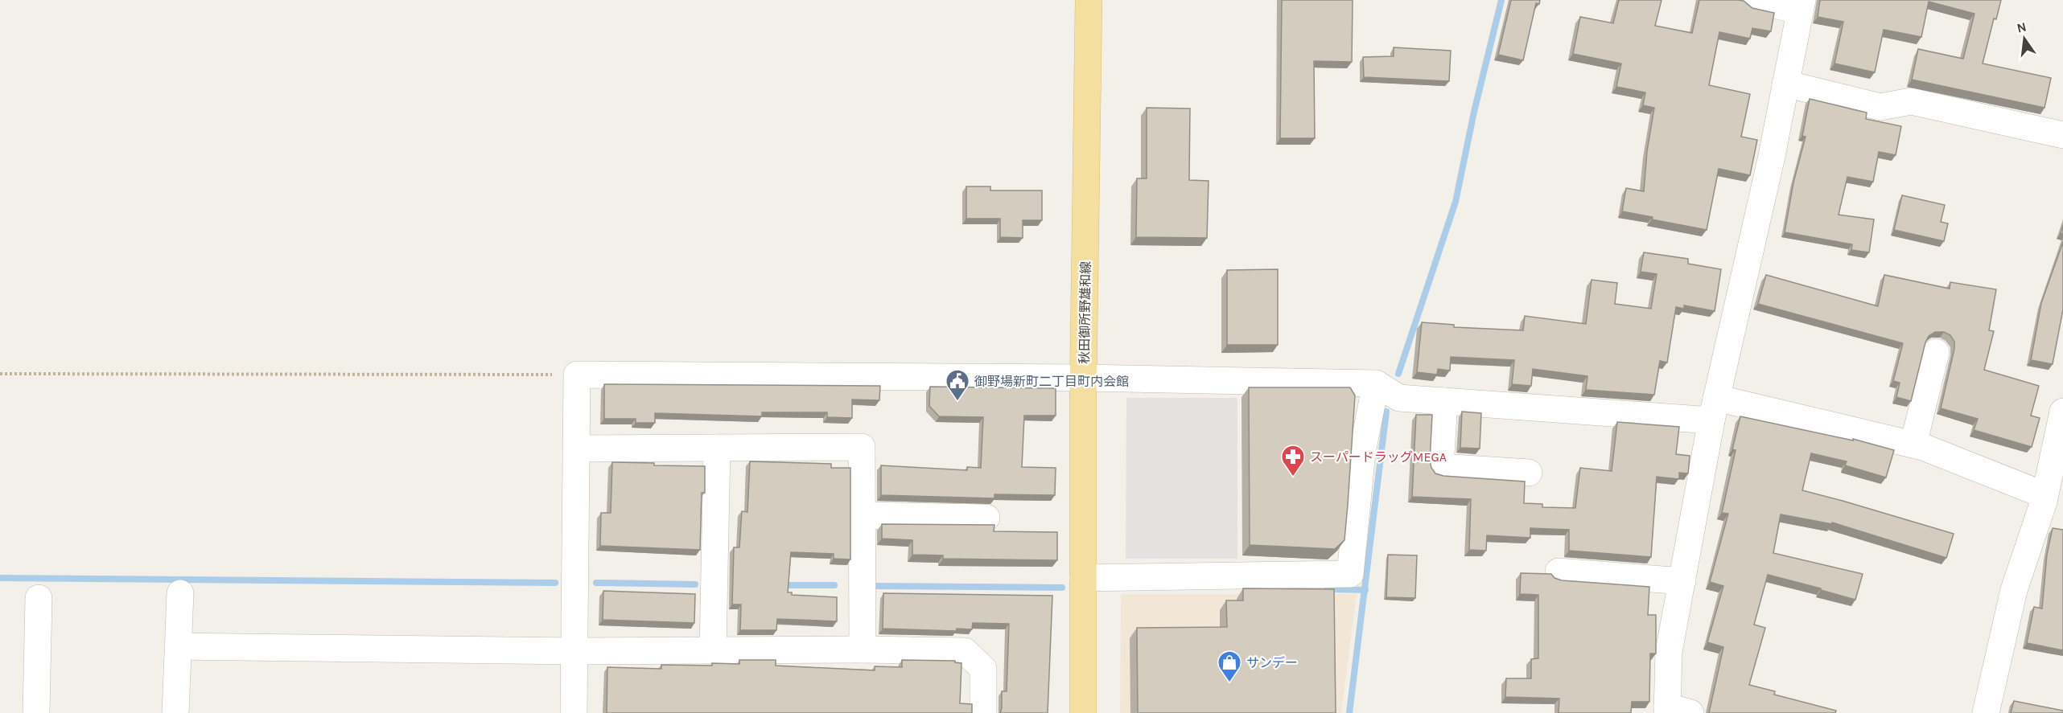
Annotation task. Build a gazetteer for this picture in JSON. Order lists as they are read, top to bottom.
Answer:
{
  "streets": {
    "main road": ["秋田御所野雄和線"]
  },
  "places": {
    "public building": ["御野場新町二丁目町内会館"],
    "pharmacy": ["スーパードラッグMEGA"],
    "shop": ["サンデー"]
  },
  "north": "top"
}
